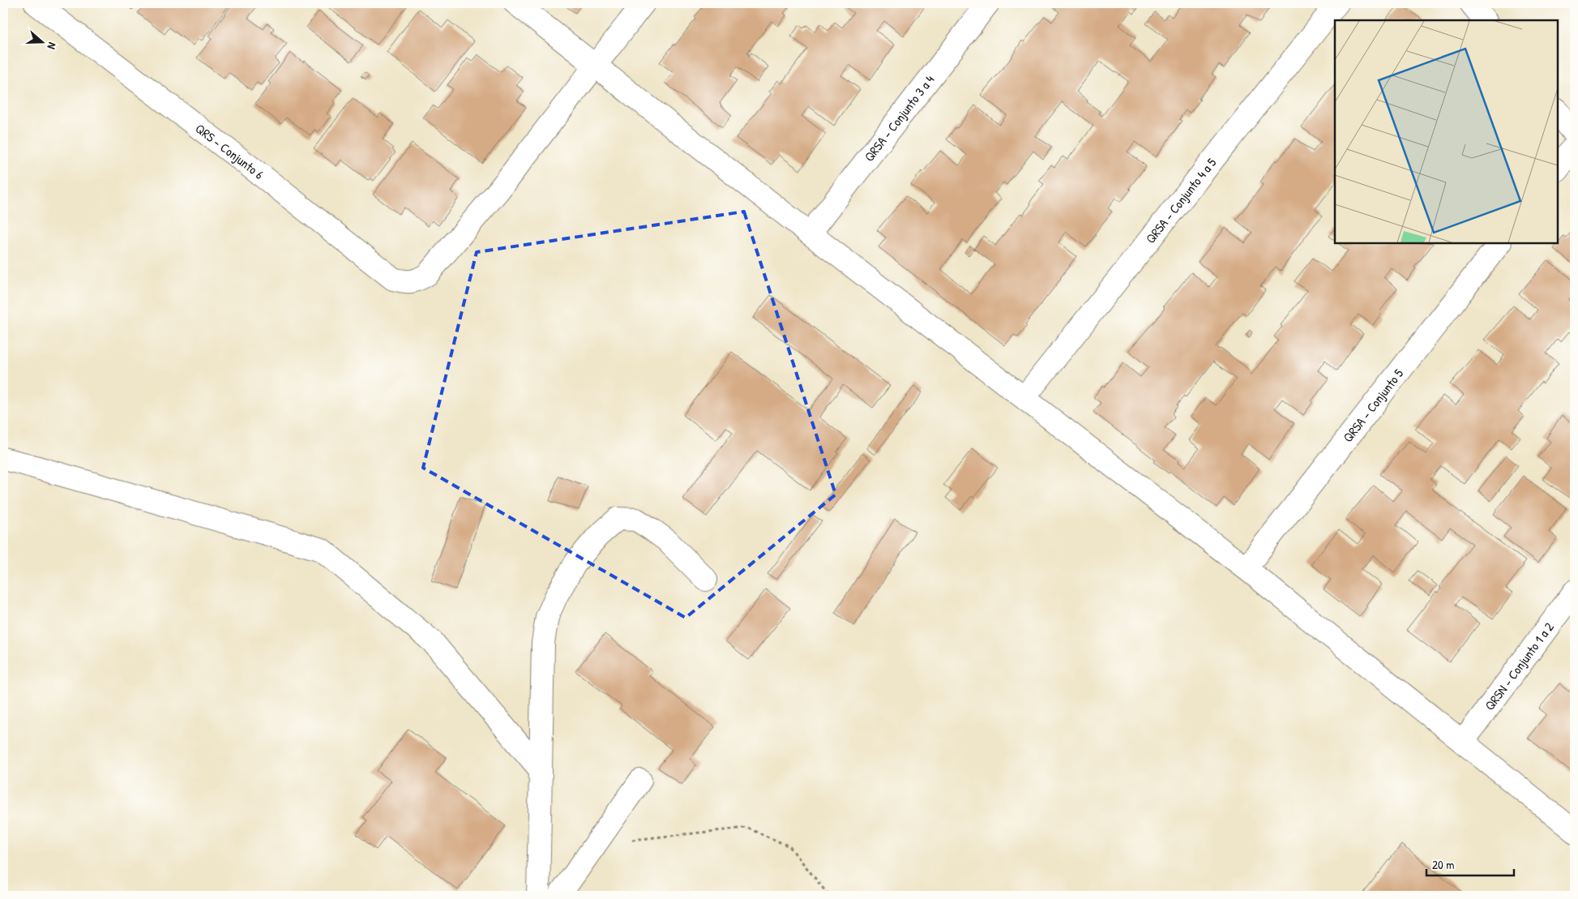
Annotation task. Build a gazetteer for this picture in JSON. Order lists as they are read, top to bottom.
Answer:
{
  "streets": {
    "street": [
      "QRSA - Conjunto 3 a 4",
      "QRS - Conjunto 6",
      "QRSA - Conjunto 4 a 5",
      "QRSA - Conjunto 5",
      "QRSN - Conjunto 1 a 2"
    ]
  },
  "scale_bar": "20 m",
  "north": "right"
}
